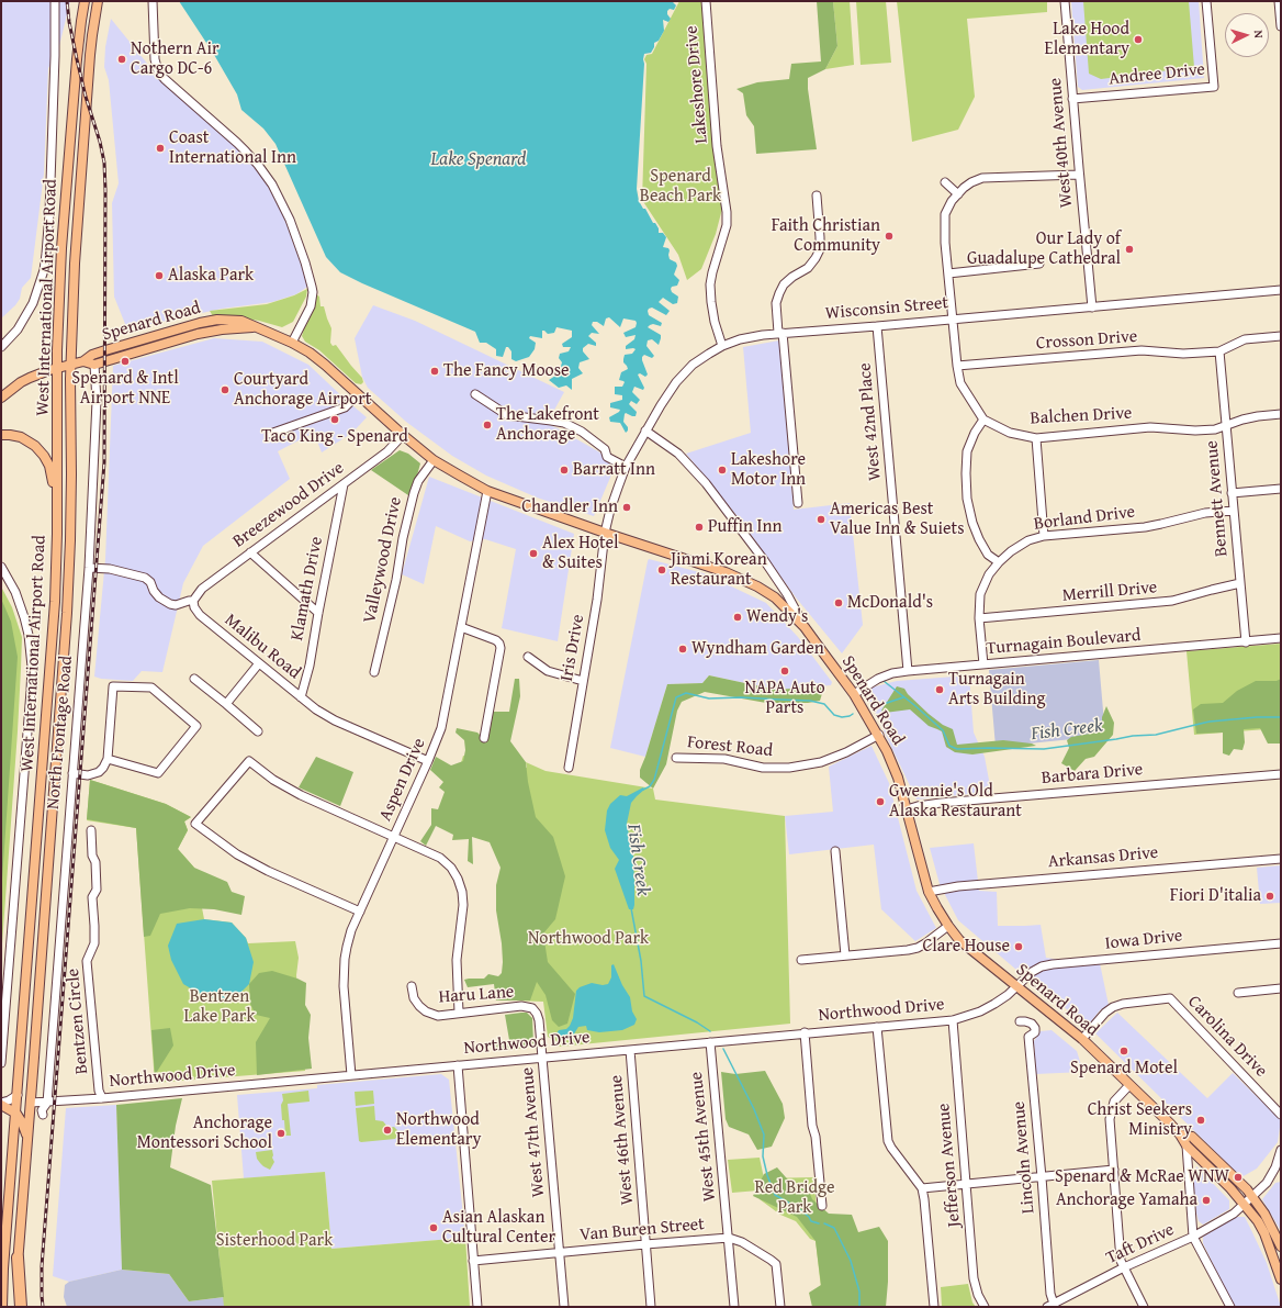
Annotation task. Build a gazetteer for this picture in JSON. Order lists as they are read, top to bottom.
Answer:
{
  "streets": {
    "main road": ["West International Airport Road", "Spenard Road"],
    "street": [
      "Andree Drive",
      "Lakeshore Drive",
      "West 40th Avenue",
      "Wisconsin Street",
      "Crosson Drive",
      "Balchen Drive",
      "West 42nd Place",
      "Bennett Avenue",
      "Breezewood Drive",
      "Borland Drive",
      "Valleywood Drive",
      "Klamath Drive",
      "Merrill Drive",
      "Turnagain Boulevard",
      "Malibu Road",
      "Iris Drive",
      "North Frontage Road",
      "Forest Road",
      "Barbara Drive",
      "Aspen Drive",
      "Arkansas Drive",
      "Iowa Drive",
      "Haru Lane",
      "Northwood Drive",
      "Bentzen Circle",
      "Carolina Drive",
      "West 47th Avenue",
      "West 45th Avenue",
      "West 46th Avenue",
      "Lincoln Avenue",
      "Jefferson Avenue",
      "Van Buren Street",
      "Taft Drive"
    ]
  },
  "crossings": [
    ["Andree Drive", "West 40th Avenue"],
    ["Lakeshore Drive", "Wisconsin Street"],
    ["West 40th Avenue", "Wisconsin Street"],
    ["West International Airport Road", "Spenard Road"],
    ["West International Airport Road", "Northwood Drive"],
    ["Wisconsin Street", "Spenard Road"],
    ["Wisconsin Street", "West 42nd Place"],
    ["Wisconsin Street", "Iris Drive"],
    ["Spenard Road", "Breezewood Drive"],
    ["Spenard Road", "Valleywood Drive"],
    ["Spenard Road", "Turnagain Boulevard"],
    ["Spenard Road", "Iris Drive"],
    ["Spenard Road", "North Frontage Road"],
    ["Spenard Road", "Forest Road"],
    ["Spenard Road", "Barbara Drive"],
    ["Spenard Road", "Aspen Drive"],
    ["Spenard Road", "Arkansas Drive"],
    ["Spenard Road", "Iowa Drive"],
    ["Spenard Road", "Northwood Drive"],
    ["Spenard Road", "Carolina Drive"],
    ["Spenard Road", "Taft Drive"],
    ["Crosson Drive", "Bennett Avenue"],
    ["Balchen Drive", "Bennett Avenue"],
    ["West 42nd Place", "Turnagain Boulevard"],
    ["Bennett Avenue", "Borland Drive"],
    ["Bennett Avenue", "Merrill Drive"],
    ["Bennett Avenue", "Turnagain Boulevard"],
    ["Breezewood Drive", "Klamath Drive"],
    ["Breezewood Drive", "Malibu Road"],
    ["Borland Drive", "Merrill Drive"],
    ["Borland Drive", "Turnagain Boulevard"],
    ["Klamath Drive", "Malibu Road"],
    ["Malibu Road", "Aspen Drive"],
    ["North Frontage Road", "Northwood Drive"],
    ["Aspen Drive", "Northwood Drive"],
    ["Iowa Drive", "Northwood Drive"],
    ["Haru Lane", "West 47th Avenue"],
    ["Northwood Drive", "Bentzen Circle"],
    ["Northwood Drive", "West 47th Avenue"],
    ["Northwood Drive", "West 45th Avenue"],
    ["Northwood Drive", "West 46th Avenue"],
    ["Northwood Drive", "Jefferson Avenue"],
    ["West 47th Avenue", "Van Buren Street"],
    ["West 45th Avenue", "Van Buren Street"],
    ["West 46th Avenue", "Van Buren Street"],
    ["Lincoln Avenue", "Taft Drive"]
  ],
  "water": ["Lake Spenard", "Fish Creek"],
  "parks": [
    "Spenard Beach Park",
    "Northwood Park",
    "Bentzen Lake Park",
    "Red Bridge Park",
    "Sisterhood Park"
  ],
  "places": [
    "Lake Hood Elementary",
    "Nothern Air Cargo DC-6",
    "Coast International Inn",
    "Faith Christian Community",
    "Our Lady of Guadalupe Cathedral",
    "Alaska Park",
    "Spenard & Intl Airport NNE",
    "The Fancy Moose",
    "Courtyard Anchorage Airport",
    "Taco King - Spenard",
    "The Lakefront Anchorage",
    "Barratt Inn",
    "Lakeshore Motor Inn",
    "Chandler Inn",
    "Americas Best Value Inn & Suiets",
    "Puffin Inn",
    "Alex Hotel & Suites",
    "Jinmi Korean Restaurant",
    "McDonald's",
    "Wendy's",
    "Wyndham Garden",
    "NAPA Auto Parts",
    "Turnagain Arts Building",
    "Gwennie's Old Alaska Restaurant",
    "Fiori D'italia",
    "Clare House",
    "Spenard Motel",
    "Christ Seekers Ministry",
    "Northwood Elementary",
    "Anchorage Montessori School",
    "Spenard & McRae WNW",
    "Anchorage Yamaha",
    "Asian Alaskan Cultural Center"
  ],
  "north": "right"
}
